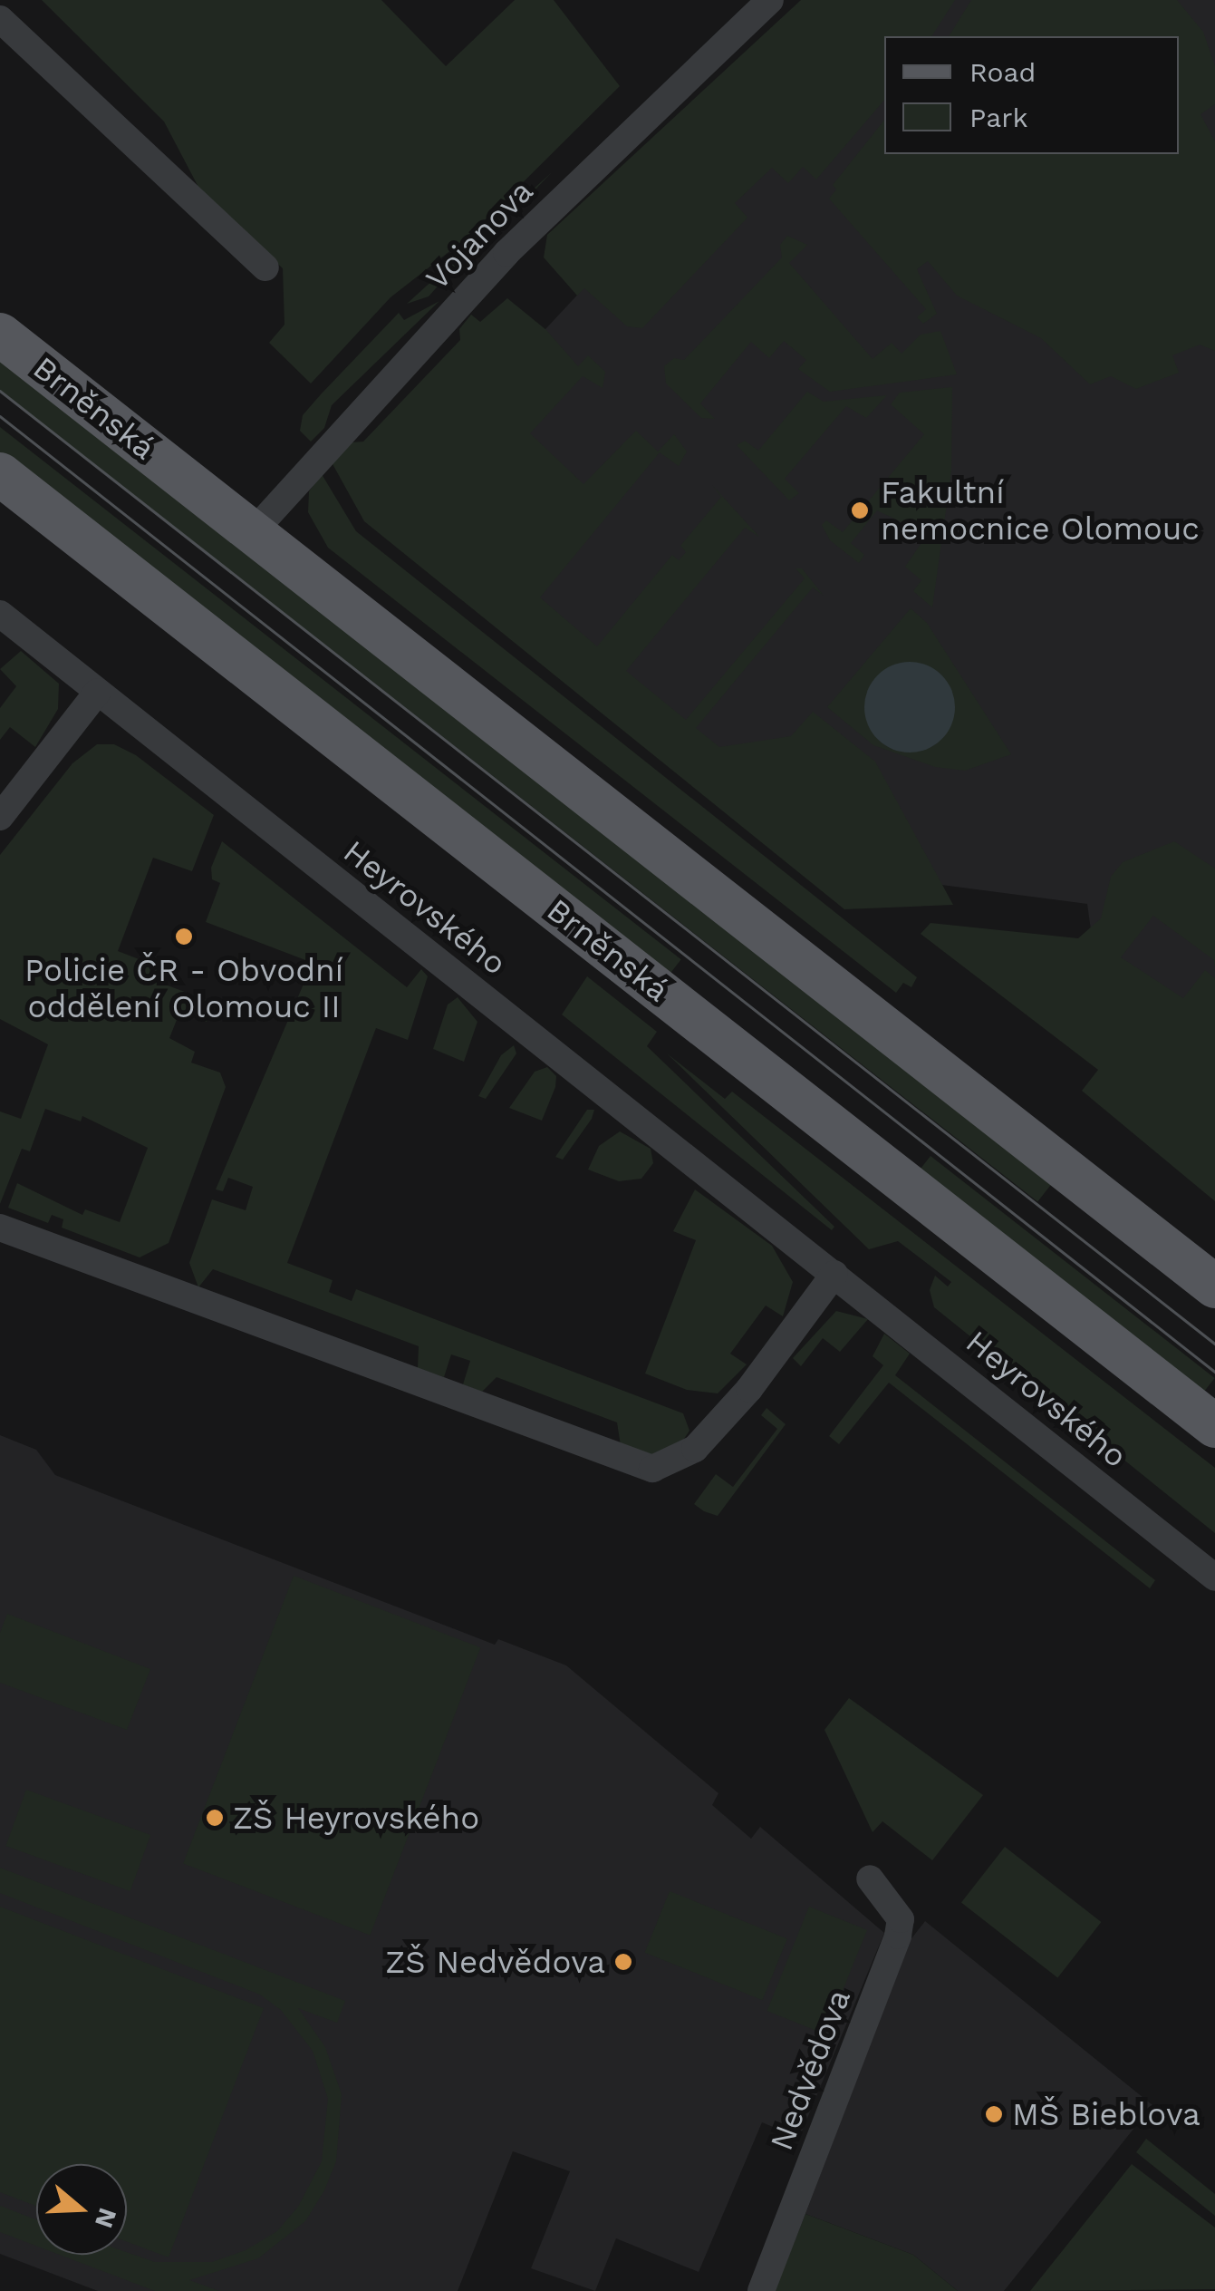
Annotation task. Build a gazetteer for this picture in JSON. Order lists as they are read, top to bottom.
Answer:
{
  "streets": {
    "main road": ["Brněnská"],
    "street": ["Vojanova", "Heyrovského", "Nedvědova"]
  },
  "crossings": [
    ["Vojanova", "Brněnská"]
  ],
  "places": [
    "Fakultní nemocnice Olomouc",
    "Policie ČR - Obvodní oddělení Olomouc II",
    "ZŠ Heyrovského",
    "ZŠ Nedvědova",
    "MŠ Bieblova"
  ],
  "legend": ["Road", "Park"],
  "north": "right"
}
